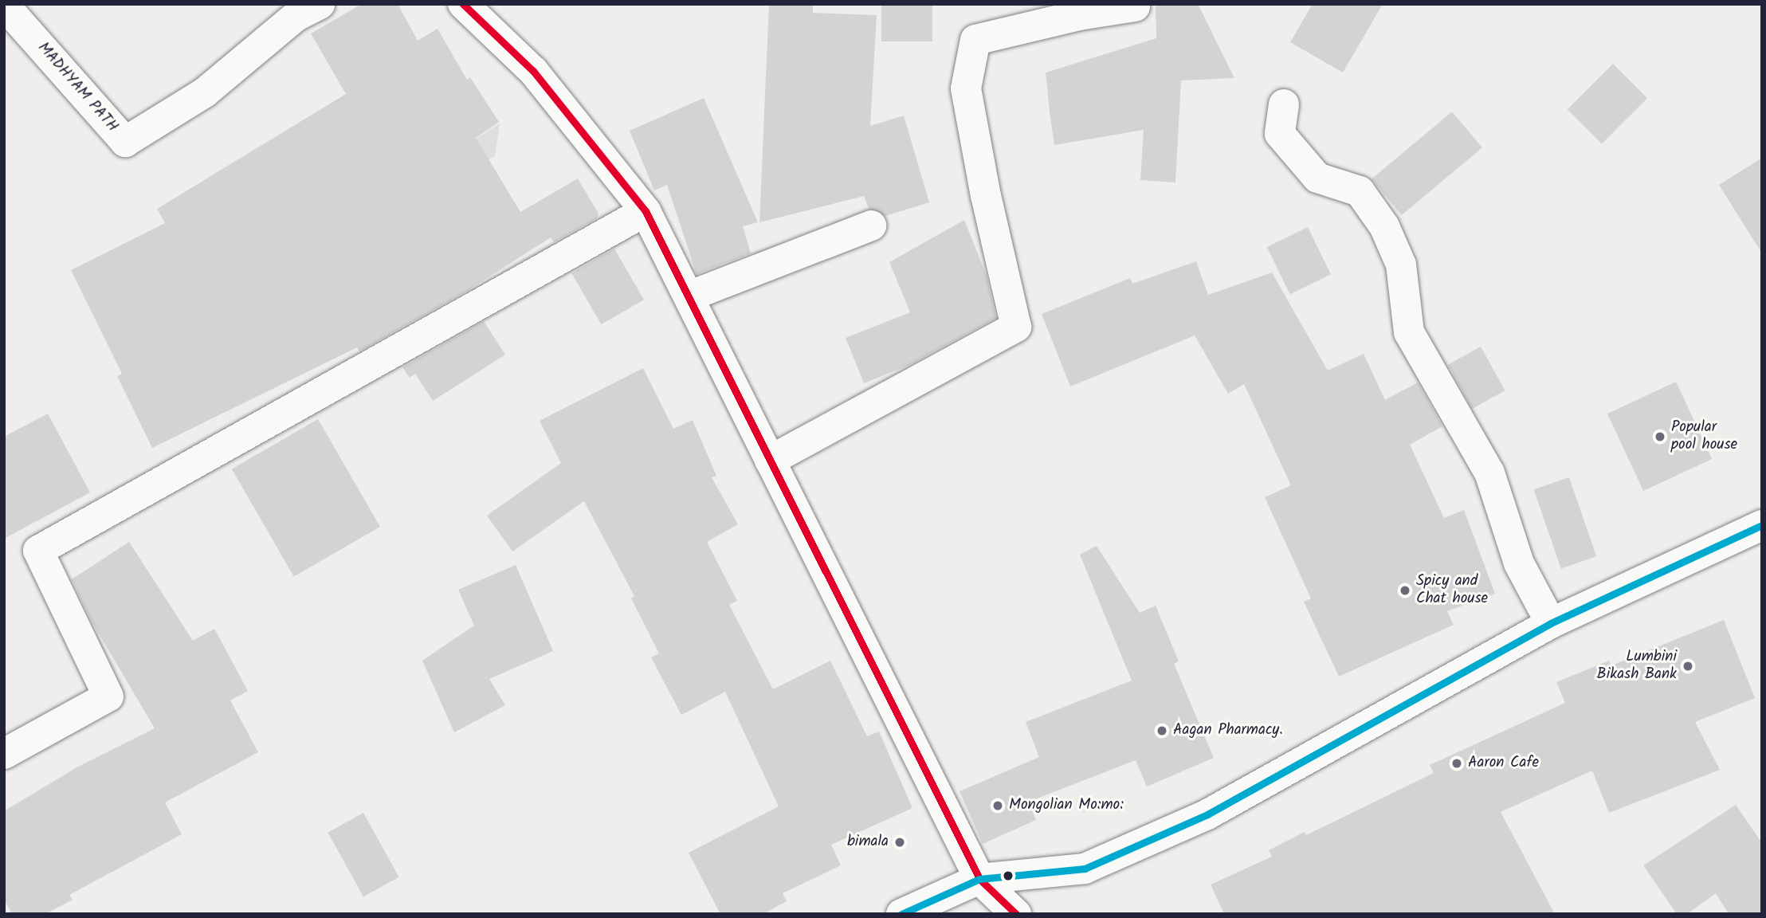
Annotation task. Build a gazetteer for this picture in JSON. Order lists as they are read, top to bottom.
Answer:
{
  "streets": {
    "street": ["MADHYAM PATH"]
  },
  "places": [
    "Popular pool house",
    "Spicy and Chat house",
    "Lumbini Bikash Bank",
    "Aagan Pharmacy.",
    "Aaron Cafe",
    "Mongolian Mo:mo:",
    "bimala"
  ]
}
